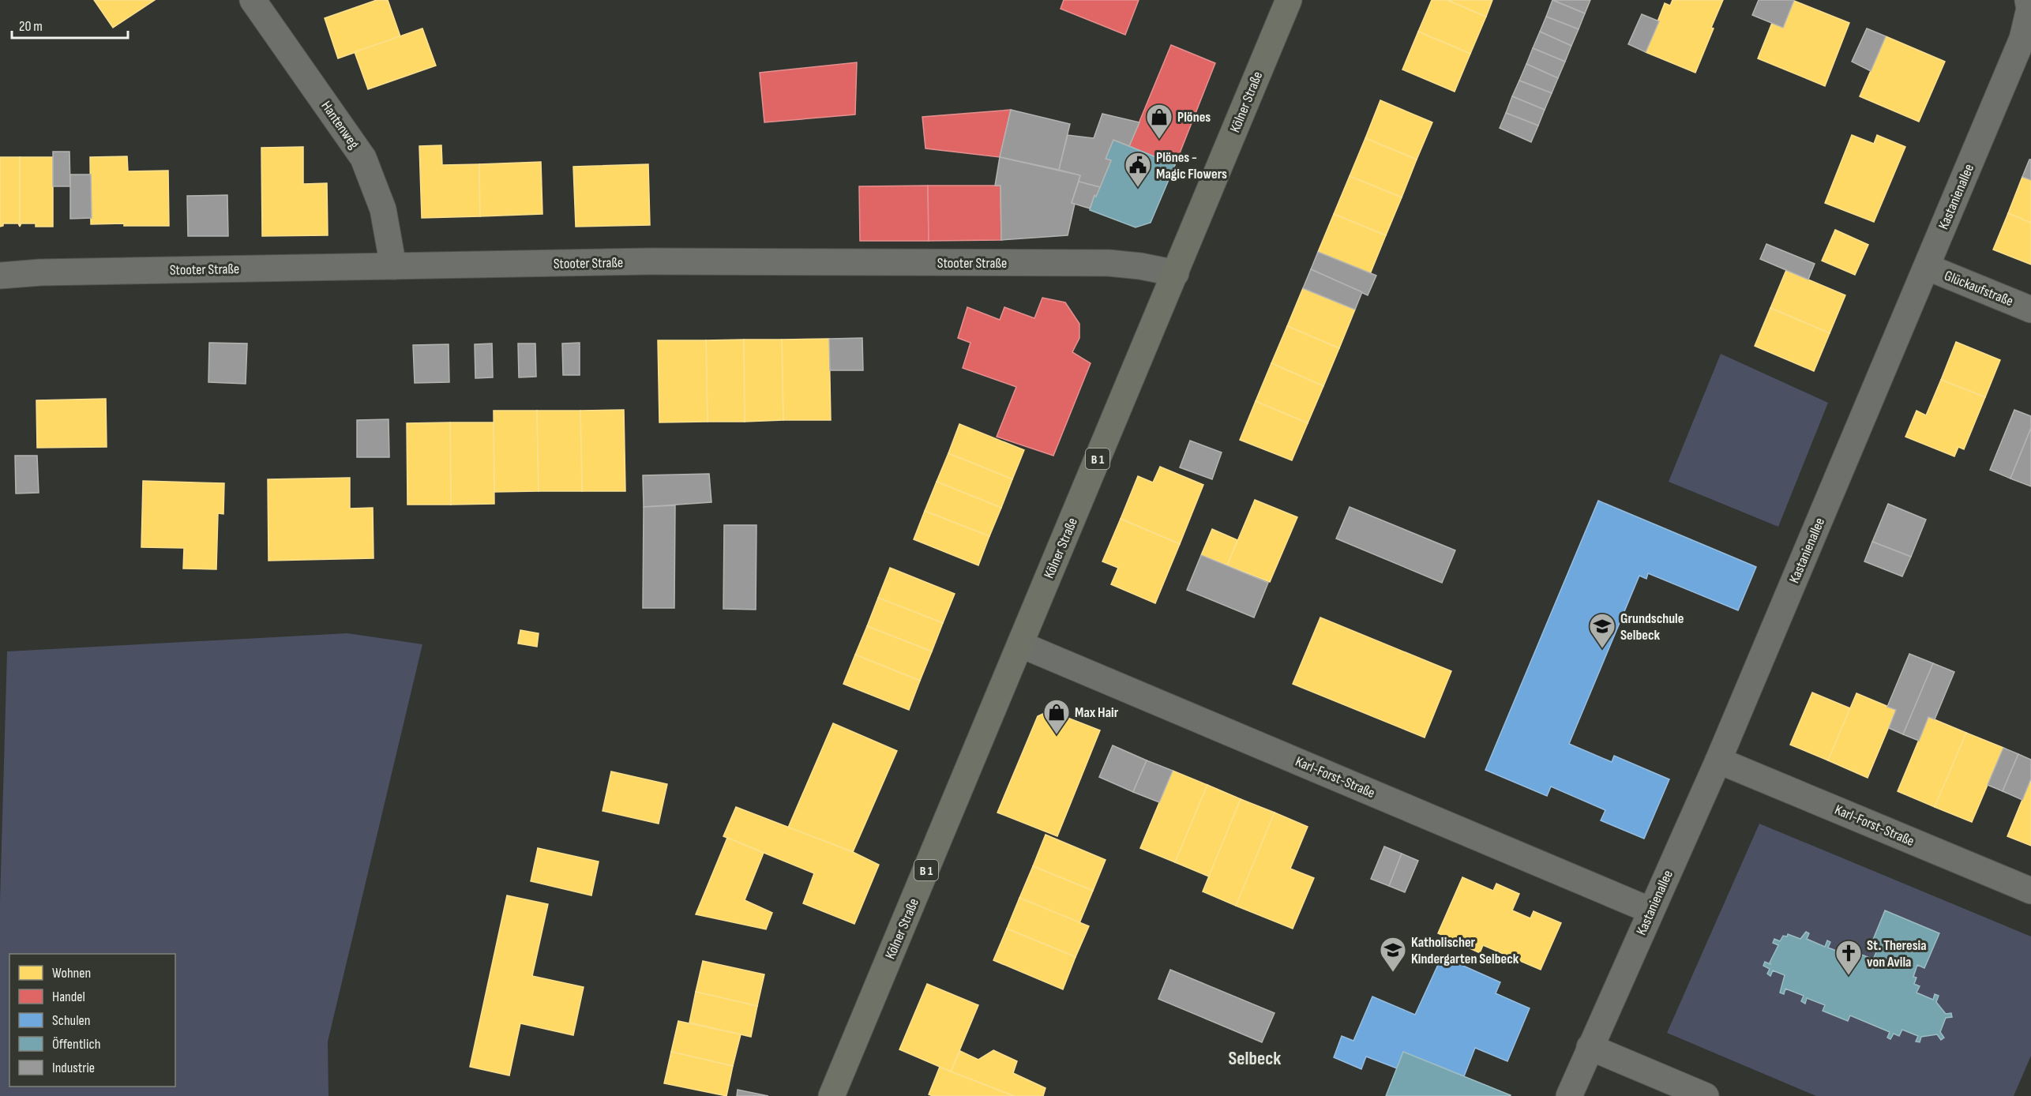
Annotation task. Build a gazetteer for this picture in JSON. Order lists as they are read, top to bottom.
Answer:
{
  "streets": {
    "main road": ["Kölner Straße", "B 1"],
    "street": [
      "Hantenweg",
      "Kastanienallee",
      "Stooter Straße",
      "Glückaufstraße",
      "Karl-Forst-Straße"
    ]
  },
  "crossings": [
    ["Kölner Straße", "Stooter Straße"],
    ["Kölner Straße", "Karl-Forst-Straße"],
    ["Hantenweg", "Stooter Straße"],
    ["Kastanienallee", "Glückaufstraße"],
    ["Kastanienallee", "Karl-Forst-Straße"]
  ],
  "districts": ["Selbeck"],
  "places": {
    "shop": ["Plönes", "Max Hair"],
    "public building": ["Plönes - Magic Flowers"],
    "school or university": ["Grundschule Selbeck", "Katholischer Kindergarten Selbeck"],
    "church": ["St. Theresia von Avila"]
  },
  "legend": [
    "Wohnen",
    "Handel",
    "Schulen",
    "Öffentlich",
    "Industrie"
  ],
  "scale_bar": "20 m"
}
